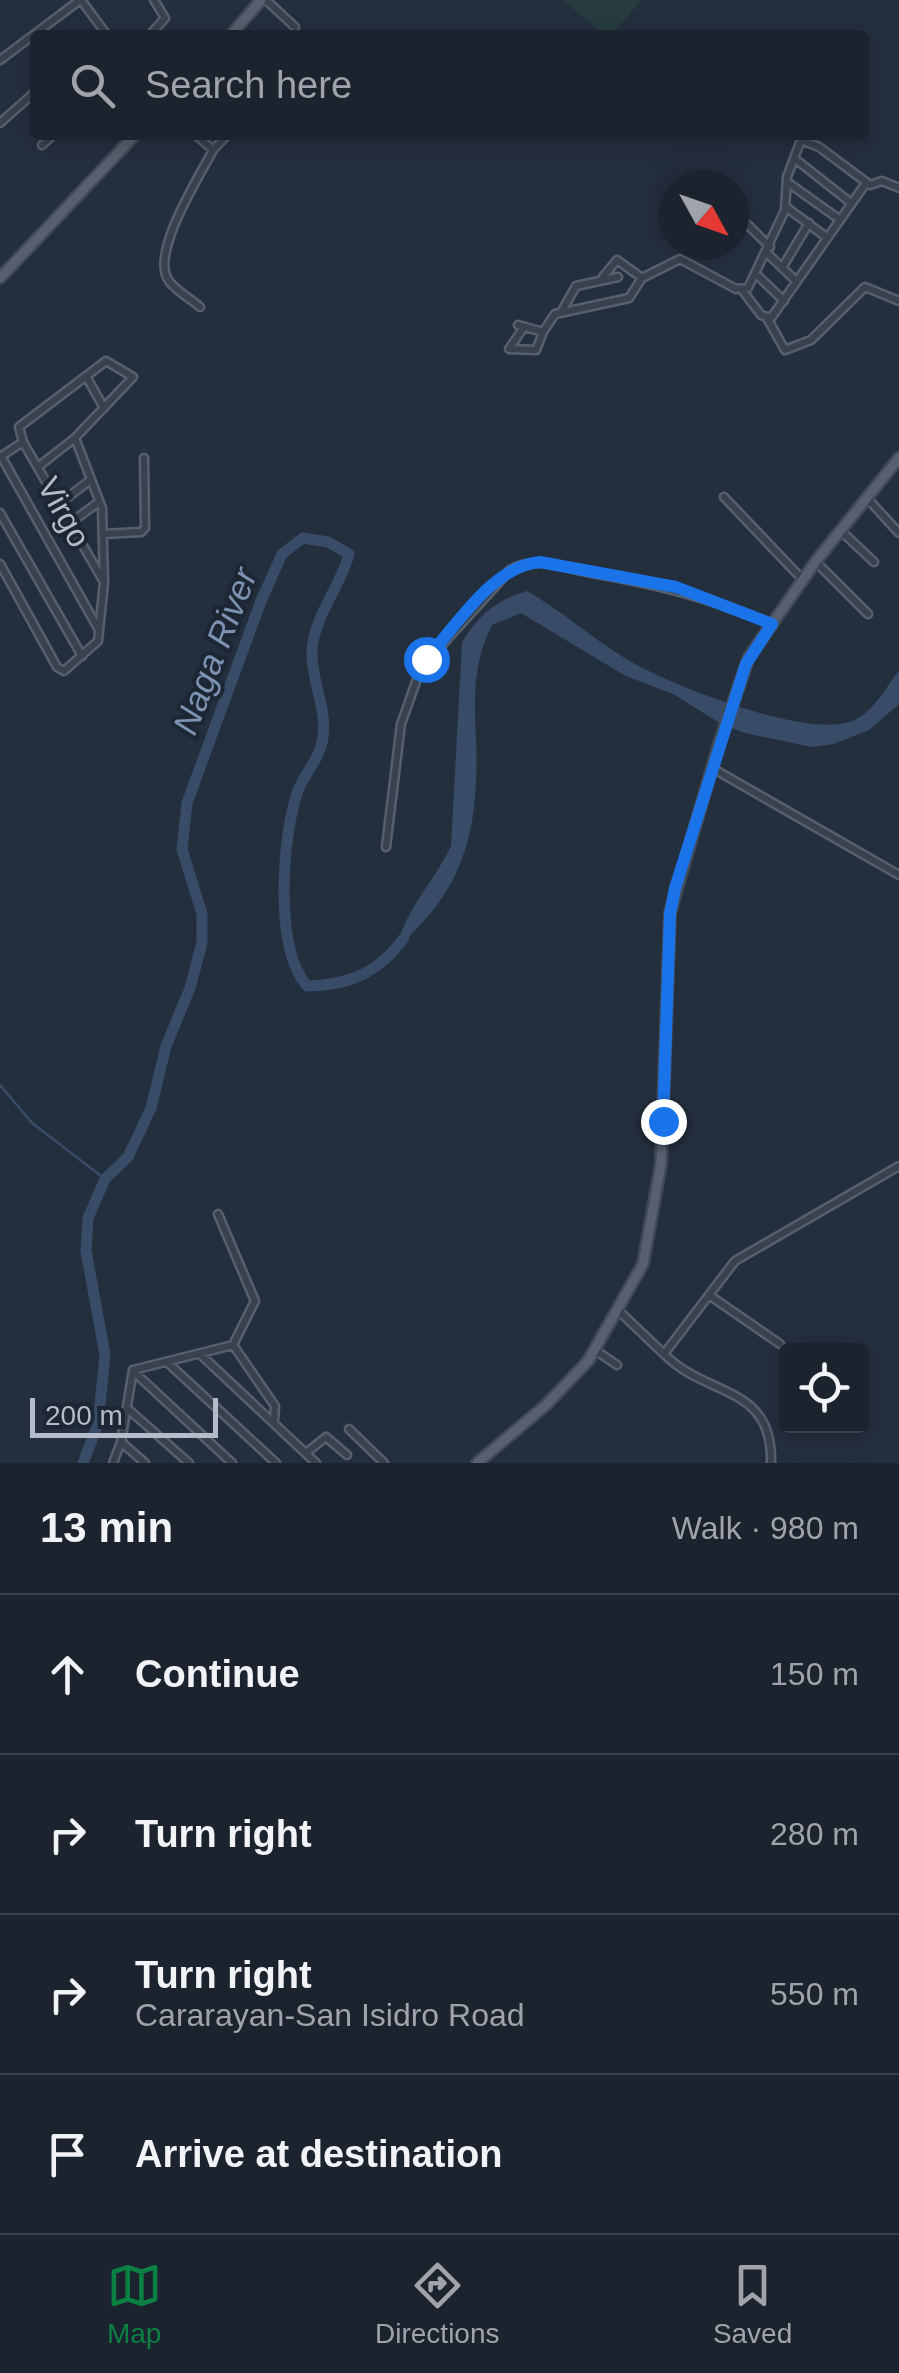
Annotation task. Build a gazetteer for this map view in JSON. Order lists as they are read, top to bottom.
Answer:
{
  "streets": {
    "street": ["Virgo"]
  },
  "water": ["Naga River"],
  "scale_bar": "200 m",
  "north": "bottom right",
  "page": {
    "search": "Search here",
    "scale": "200 m",
    "heading": ["13 min", "Walk · 980 m"],
    "list": [
      ["Continue", "150 m"],
      ["Turn right", "280 m"],
      ["Turn right", "Cararayan-San Isidro Road", "550 m"],
      "Arrive at destination"
    ],
    "nav": ["Map", "Directions", "Saved"]
  }
}
